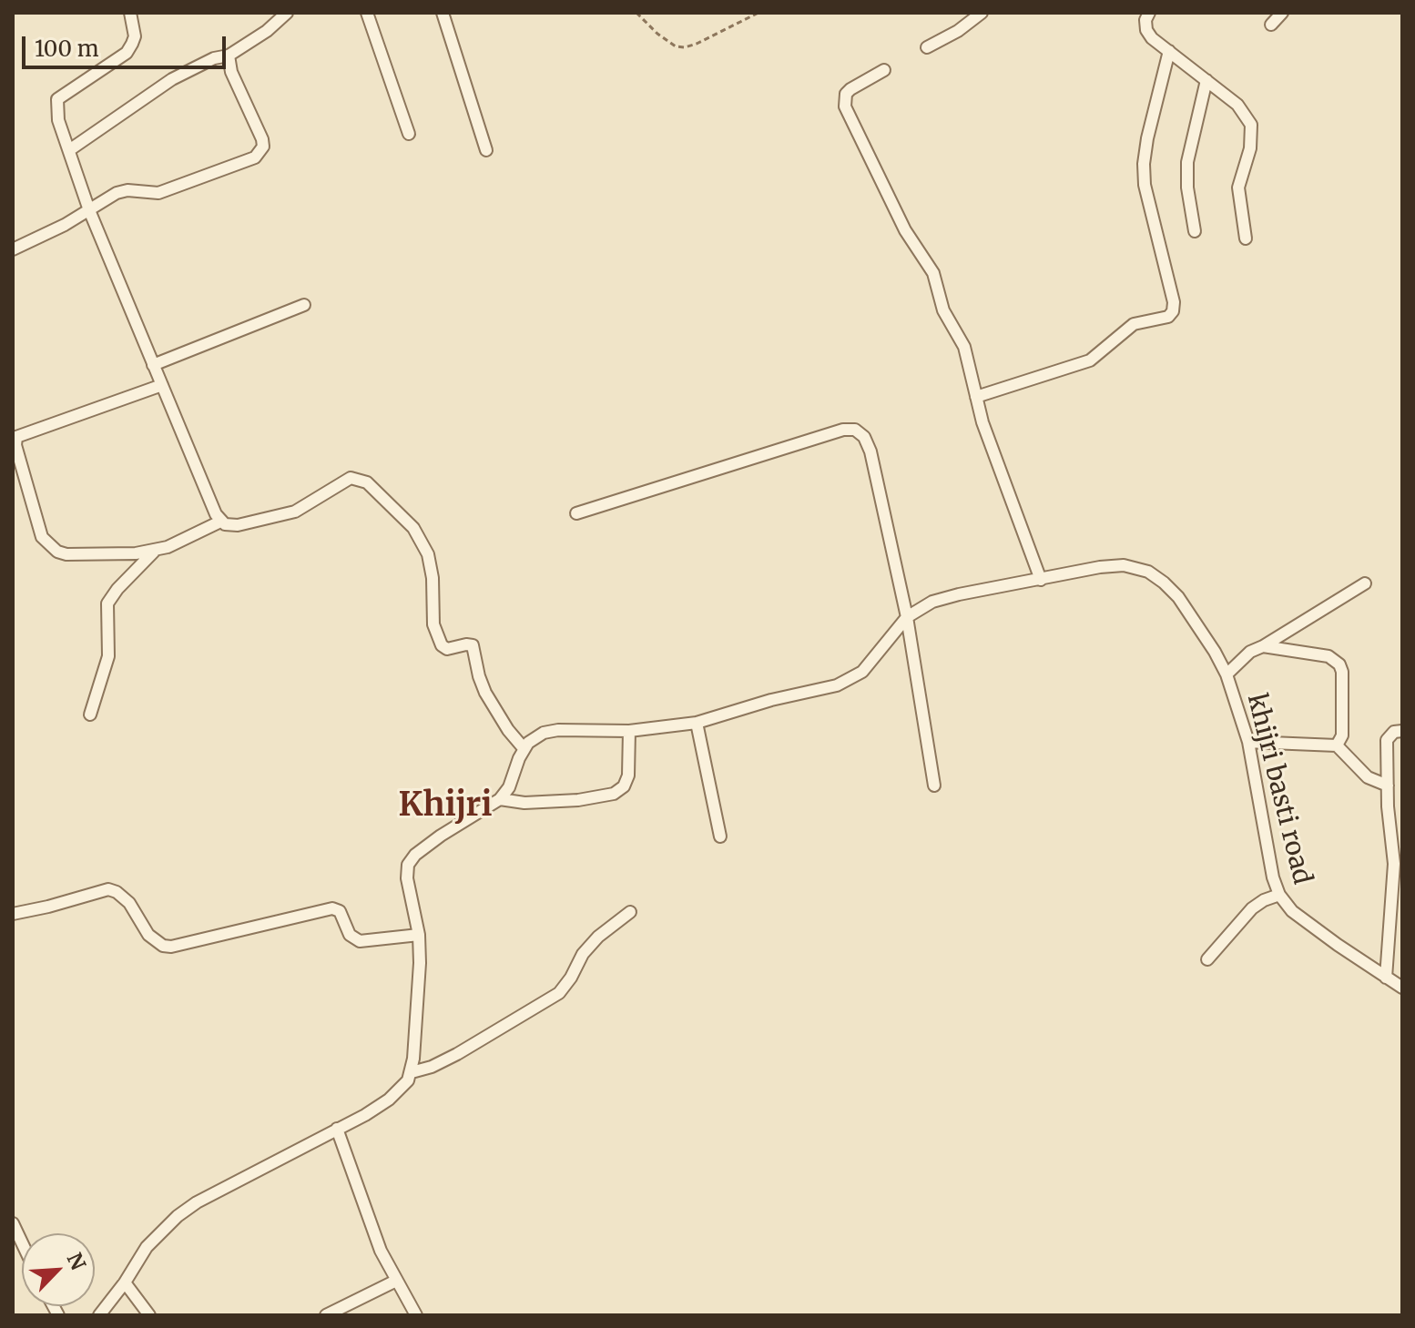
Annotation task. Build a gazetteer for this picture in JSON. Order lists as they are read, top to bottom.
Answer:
{
  "streets": {
    "street": ["khijri basti road"]
  },
  "districts": ["Khijri"],
  "scale_bar": "100 m",
  "north": "top right"
}
